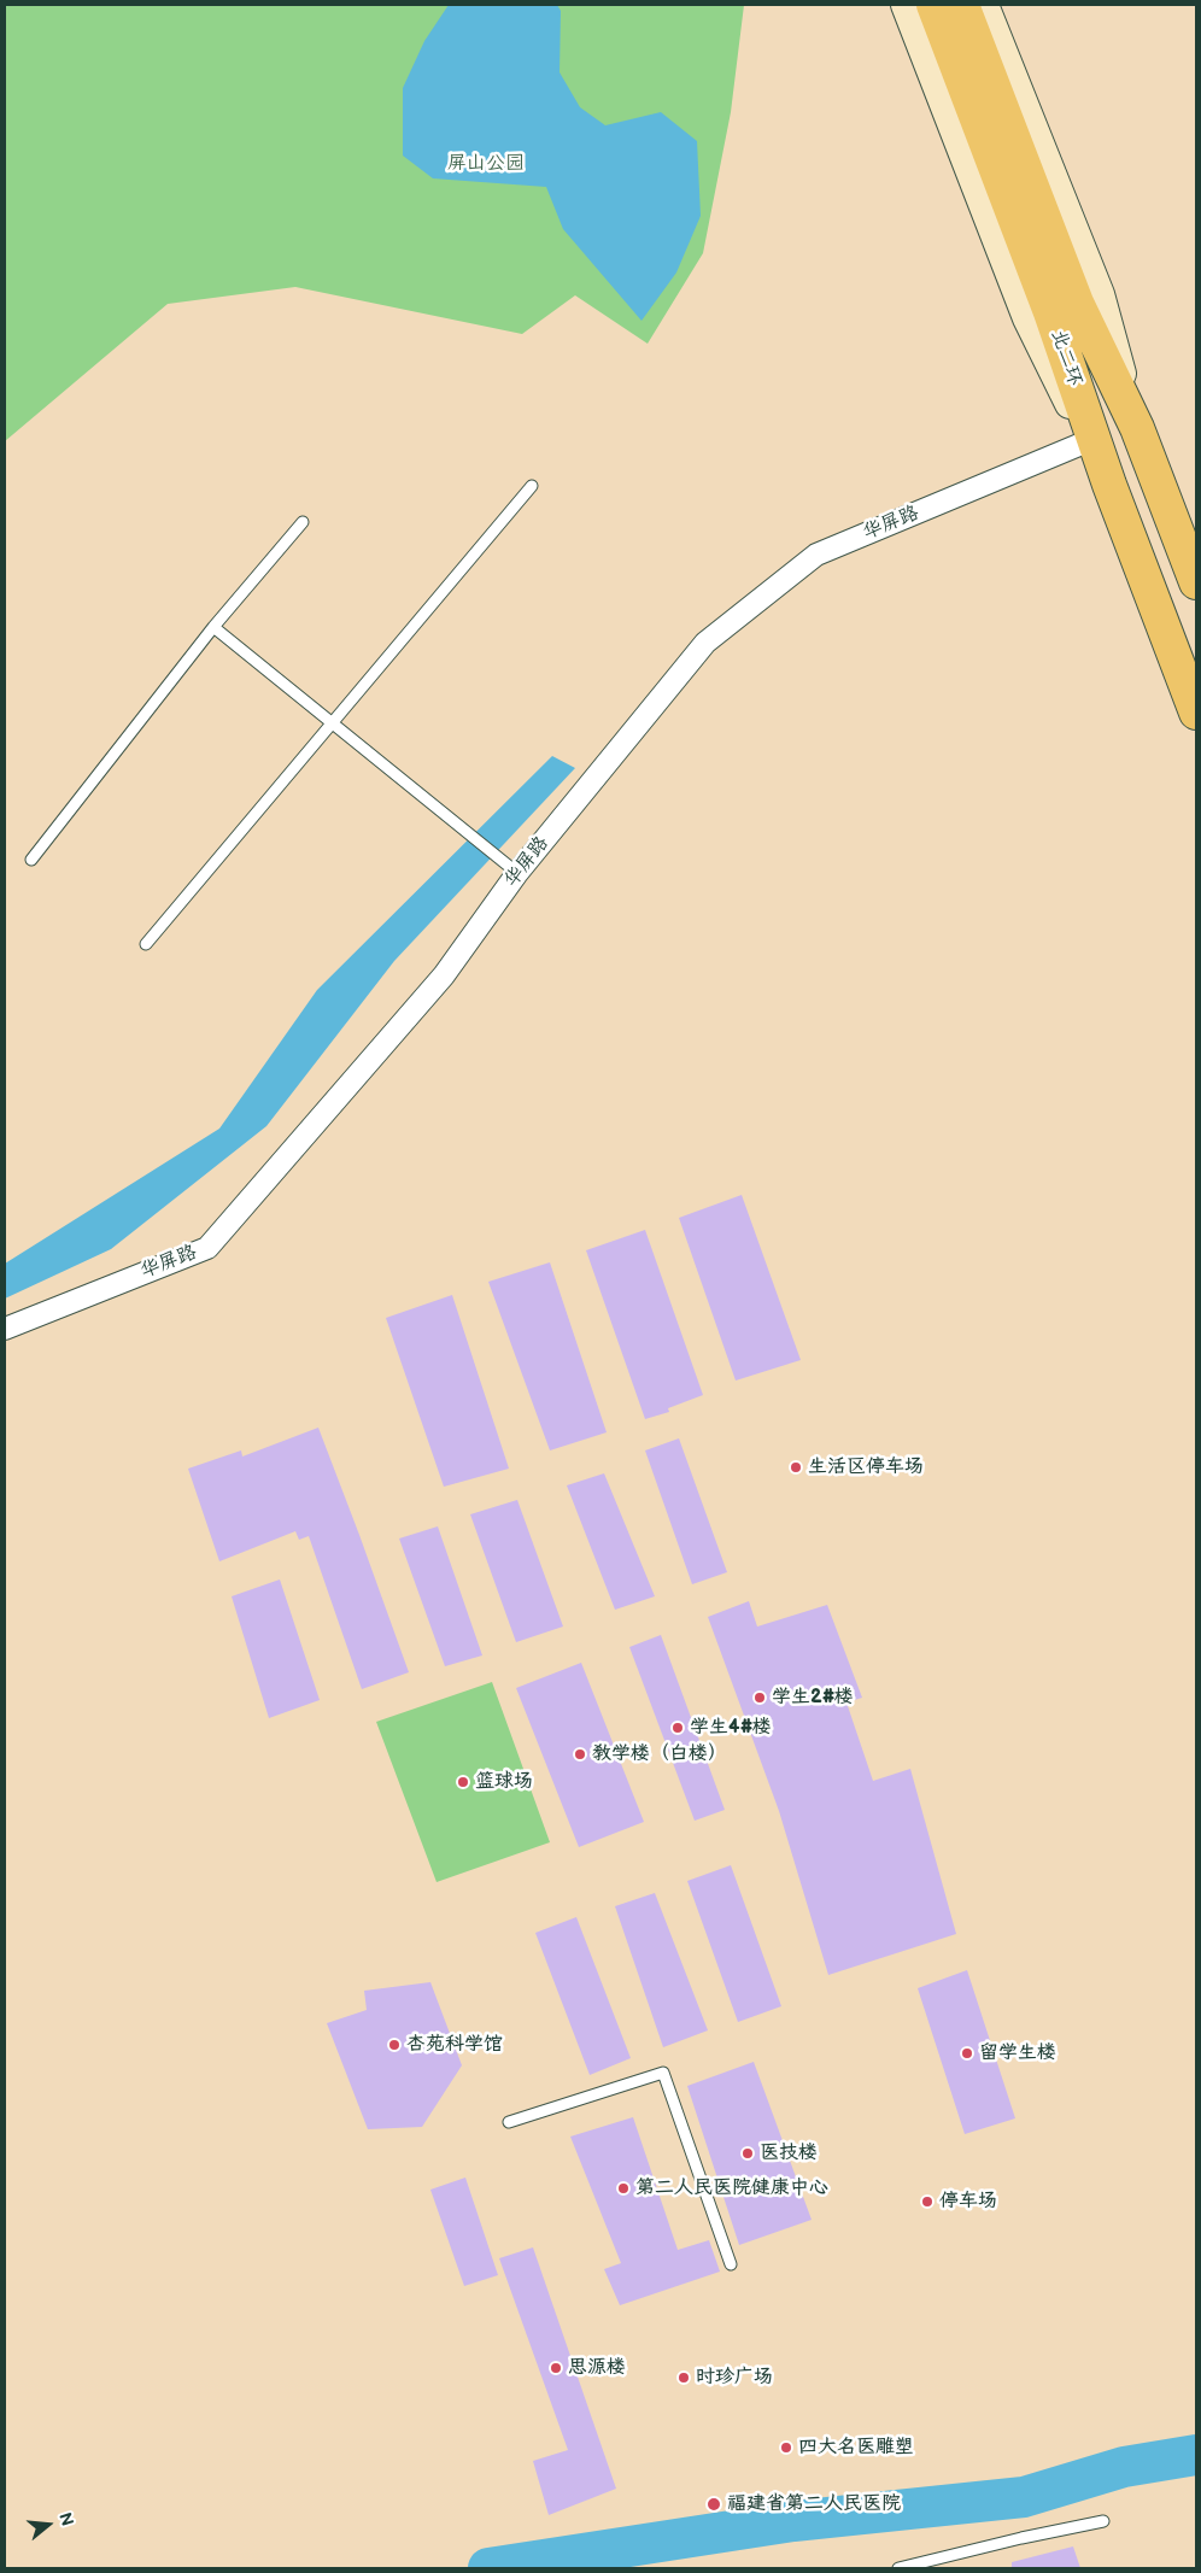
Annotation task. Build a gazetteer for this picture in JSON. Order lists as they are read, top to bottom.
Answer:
{
  "streets": {
    "highway": ["北二环"],
    "street": ["华屏路"]
  },
  "parks": ["屏山公园"],
  "places": [
    "生活区停车场",
    "学生2#楼",
    "学生4#楼",
    "教学楼（白楼）",
    "篮球场",
    "杏苑科学馆",
    "留学生楼",
    "医技楼",
    "第二人民医院健康中心",
    "停车场",
    "思源楼",
    "时珍广场",
    "四大名医雕塑",
    "福建省第二人民医院"
  ],
  "north": "right"
}
